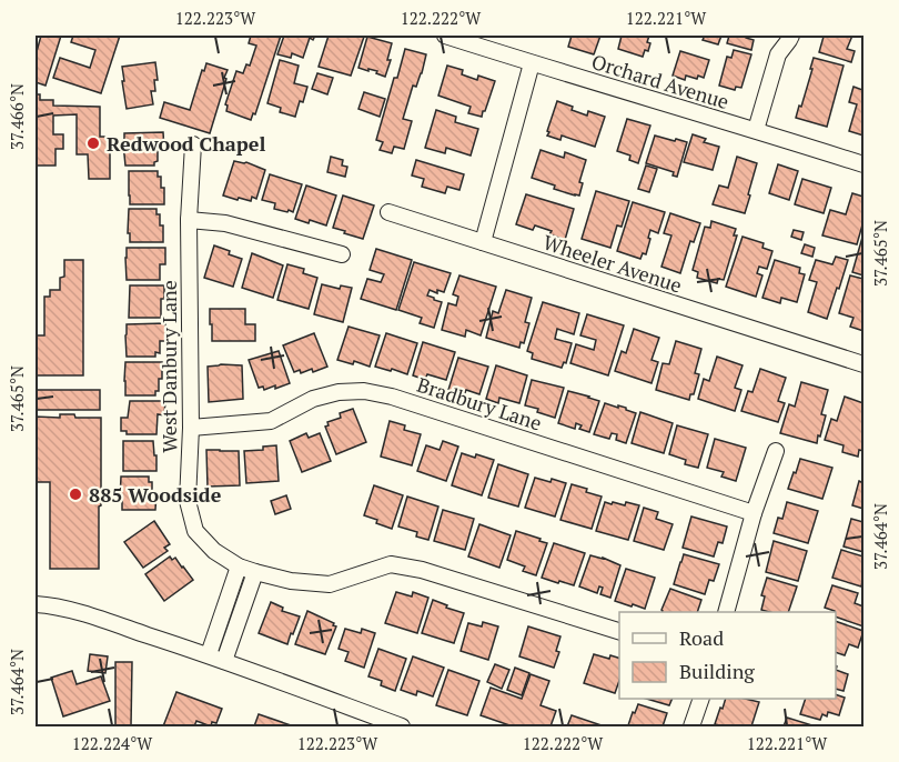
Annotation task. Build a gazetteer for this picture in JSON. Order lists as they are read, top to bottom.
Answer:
{
  "streets": {
    "street": [
      "Orchard Avenue",
      "Wheeler Avenue",
      "West Danbury Lane",
      "Bradbury Lane"
    ]
  },
  "crossings": [
    ["West Danbury Lane", "Bradbury Lane"]
  ],
  "places": ["Redwood Chapel", "885 Woodside"],
  "legend": ["Road", "Building"],
  "coordinates": [
    "122.223°W",
    "122.222°W",
    "122.221°W",
    "37.466°N",
    "37.465°N",
    "37.464°N",
    "122.224°W"
  ]
}
